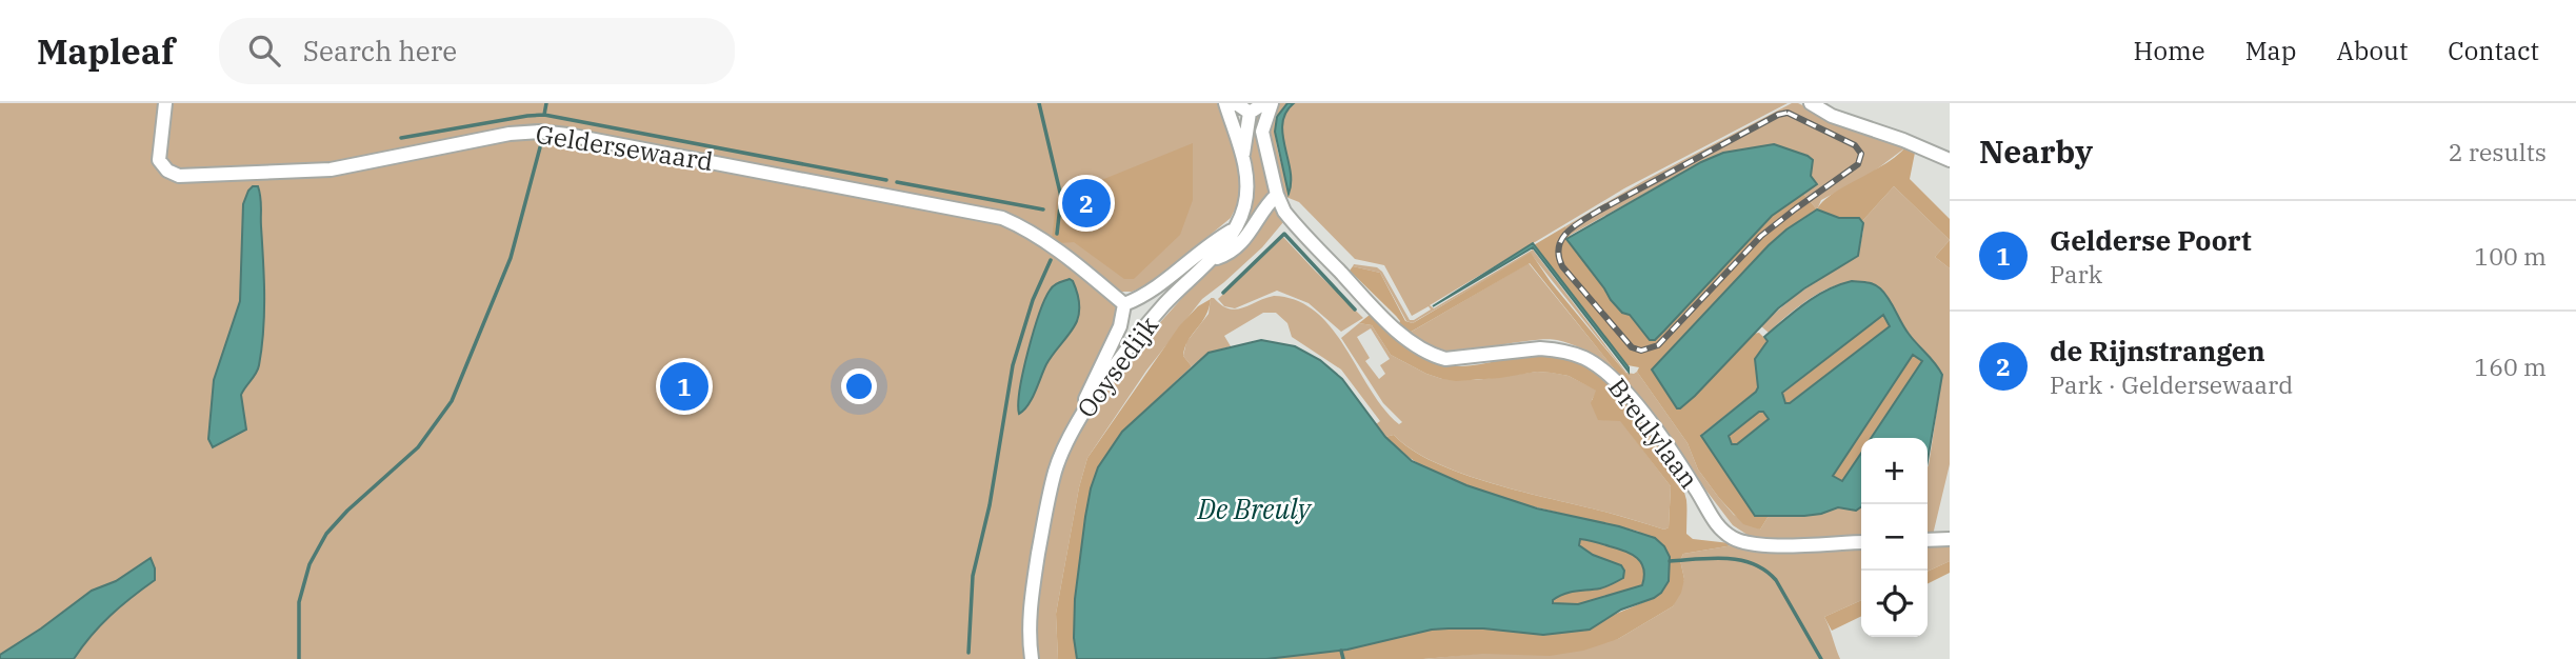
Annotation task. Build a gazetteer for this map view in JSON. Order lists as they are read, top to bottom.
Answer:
{
  "streets": {
    "street": ["Geldersewaard", "Ooysedijk", "Breulylaan"]
  },
  "water": ["De Breuly"],
  "page": {
    "header": "Mapleaf",
    "search": "Search here",
    "nav": [
      "Home",
      "Map",
      "About",
      "Contact"
    ],
    "heading": ["Nearby", "2 results"],
    "pins": ["2", "1"],
    "list": [
      {
        "mark": "1",
        "name": "Gelderse Poort",
        "note": "Park",
        "value": "100 m"
      },
      {
        "mark": "2",
        "name": "de Rijnstrangen",
        "note": "Park · Geldersewaard",
        "value": "160 m"
      }
    ],
    "map_buttons": ["+", "−"]
  }
}
